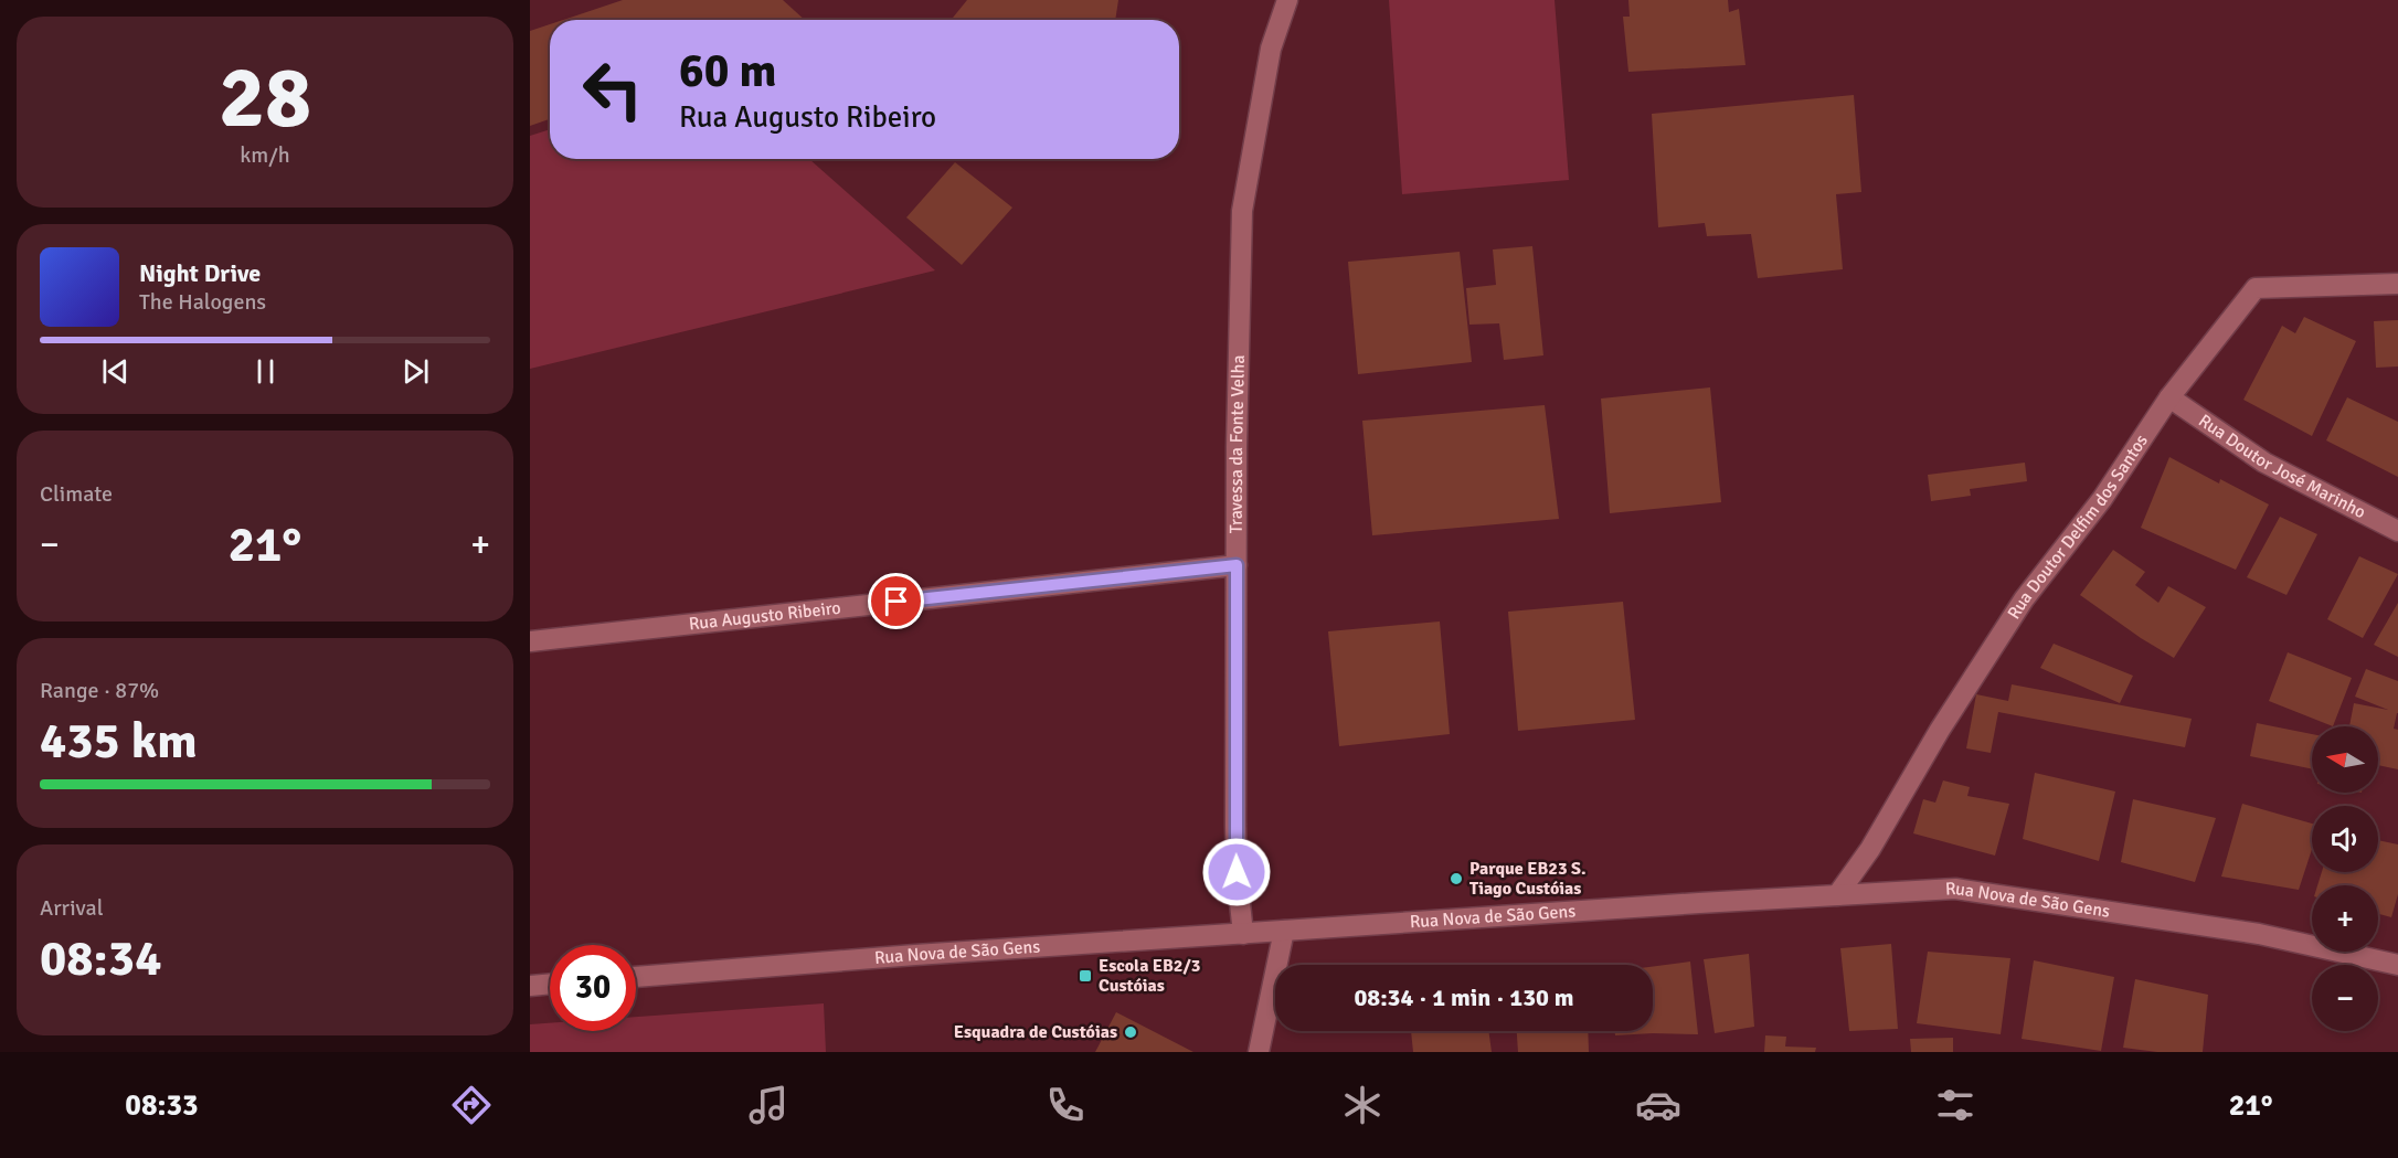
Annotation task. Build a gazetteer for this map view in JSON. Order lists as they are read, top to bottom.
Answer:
{
  "streets": {
    "street": [
      "Travessa da Fonte Velha",
      "Rua Doutor José Marinho",
      "Rua Doutor Delfim dos Santos",
      "Rua Augusto Ribeiro",
      "Rua Nova de São Gens"
    ]
  },
  "crossings": [
    ["Travessa da Fonte Velha", "Rua Augusto Ribeiro"],
    ["Travessa da Fonte Velha", "Rua Nova de São Gens"],
    ["Rua Doutor José Marinho", "Rua Doutor Delfim dos Santos"],
    ["Rua Doutor Delfim dos Santos", "Rua Nova de São Gens"]
  ],
  "places": {
    "other": ["Parque EB23 S. Tiago Custóias", "Esquadra de Custóias"],
    "transit": ["Escola EB2/3 Custóias"]
  },
  "north": "left",
  "page": {
    "tile": [
      ["28", "km/h"],
      "Climate",
      ["Range · 87%", "435 km"],
      ["Arrival", "08:34"]
    ],
    "turn": ["60 m", "Rua Augusto Ribeiro"],
    "song": ["Night Drive", "The Halogens"],
    "heat": ["−", "21°", "+"],
    "map_buttons": ["+", "−"],
    "limit": "30",
    "trip": "08:34 · 1 min · 130 m",
    "tabs": ["08:33", "21°"]
  }
}
